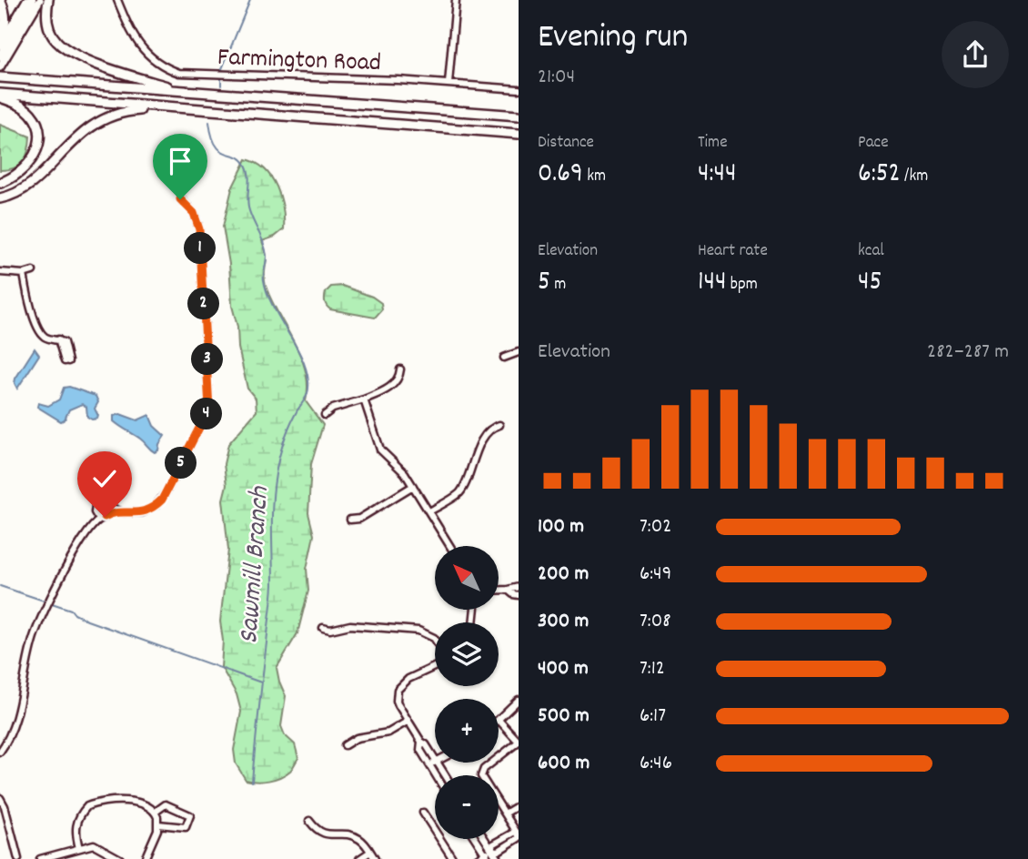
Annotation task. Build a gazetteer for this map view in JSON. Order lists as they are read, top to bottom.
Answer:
{
  "streets": {
    "street": ["Farmington Road"]
  },
  "water": ["Sawmill Branch"],
  "north": "top left",
  "page": {
    "heading": ["Evening run", "21:04"],
    "stats": [
      ["Distance", "0.69 km"],
      ["Time", "4:44"],
      ["Pace", "6:52 /km"],
      ["Elevation", "5 m"],
      ["Heart rate", "144 bpm"],
      ["kcal", "45"]
    ],
    "pins": [
      "1",
      "2",
      "3",
      "4",
      "5"
    ],
    "chart": ["Elevation", "282–287 m"],
    "list": [
      {
        "name": "100 m",
        "note": "7:02"
      },
      {
        "name": "200 m",
        "note": "6:49"
      },
      {
        "name": "300 m",
        "note": "7:08"
      },
      {
        "name": "400 m",
        "note": "7:12"
      },
      {
        "name": "500 m",
        "note": "6:17"
      },
      {
        "name": "600 m",
        "note": "6:46"
      }
    ],
    "map_buttons": ["+", "−"]
  }
}
